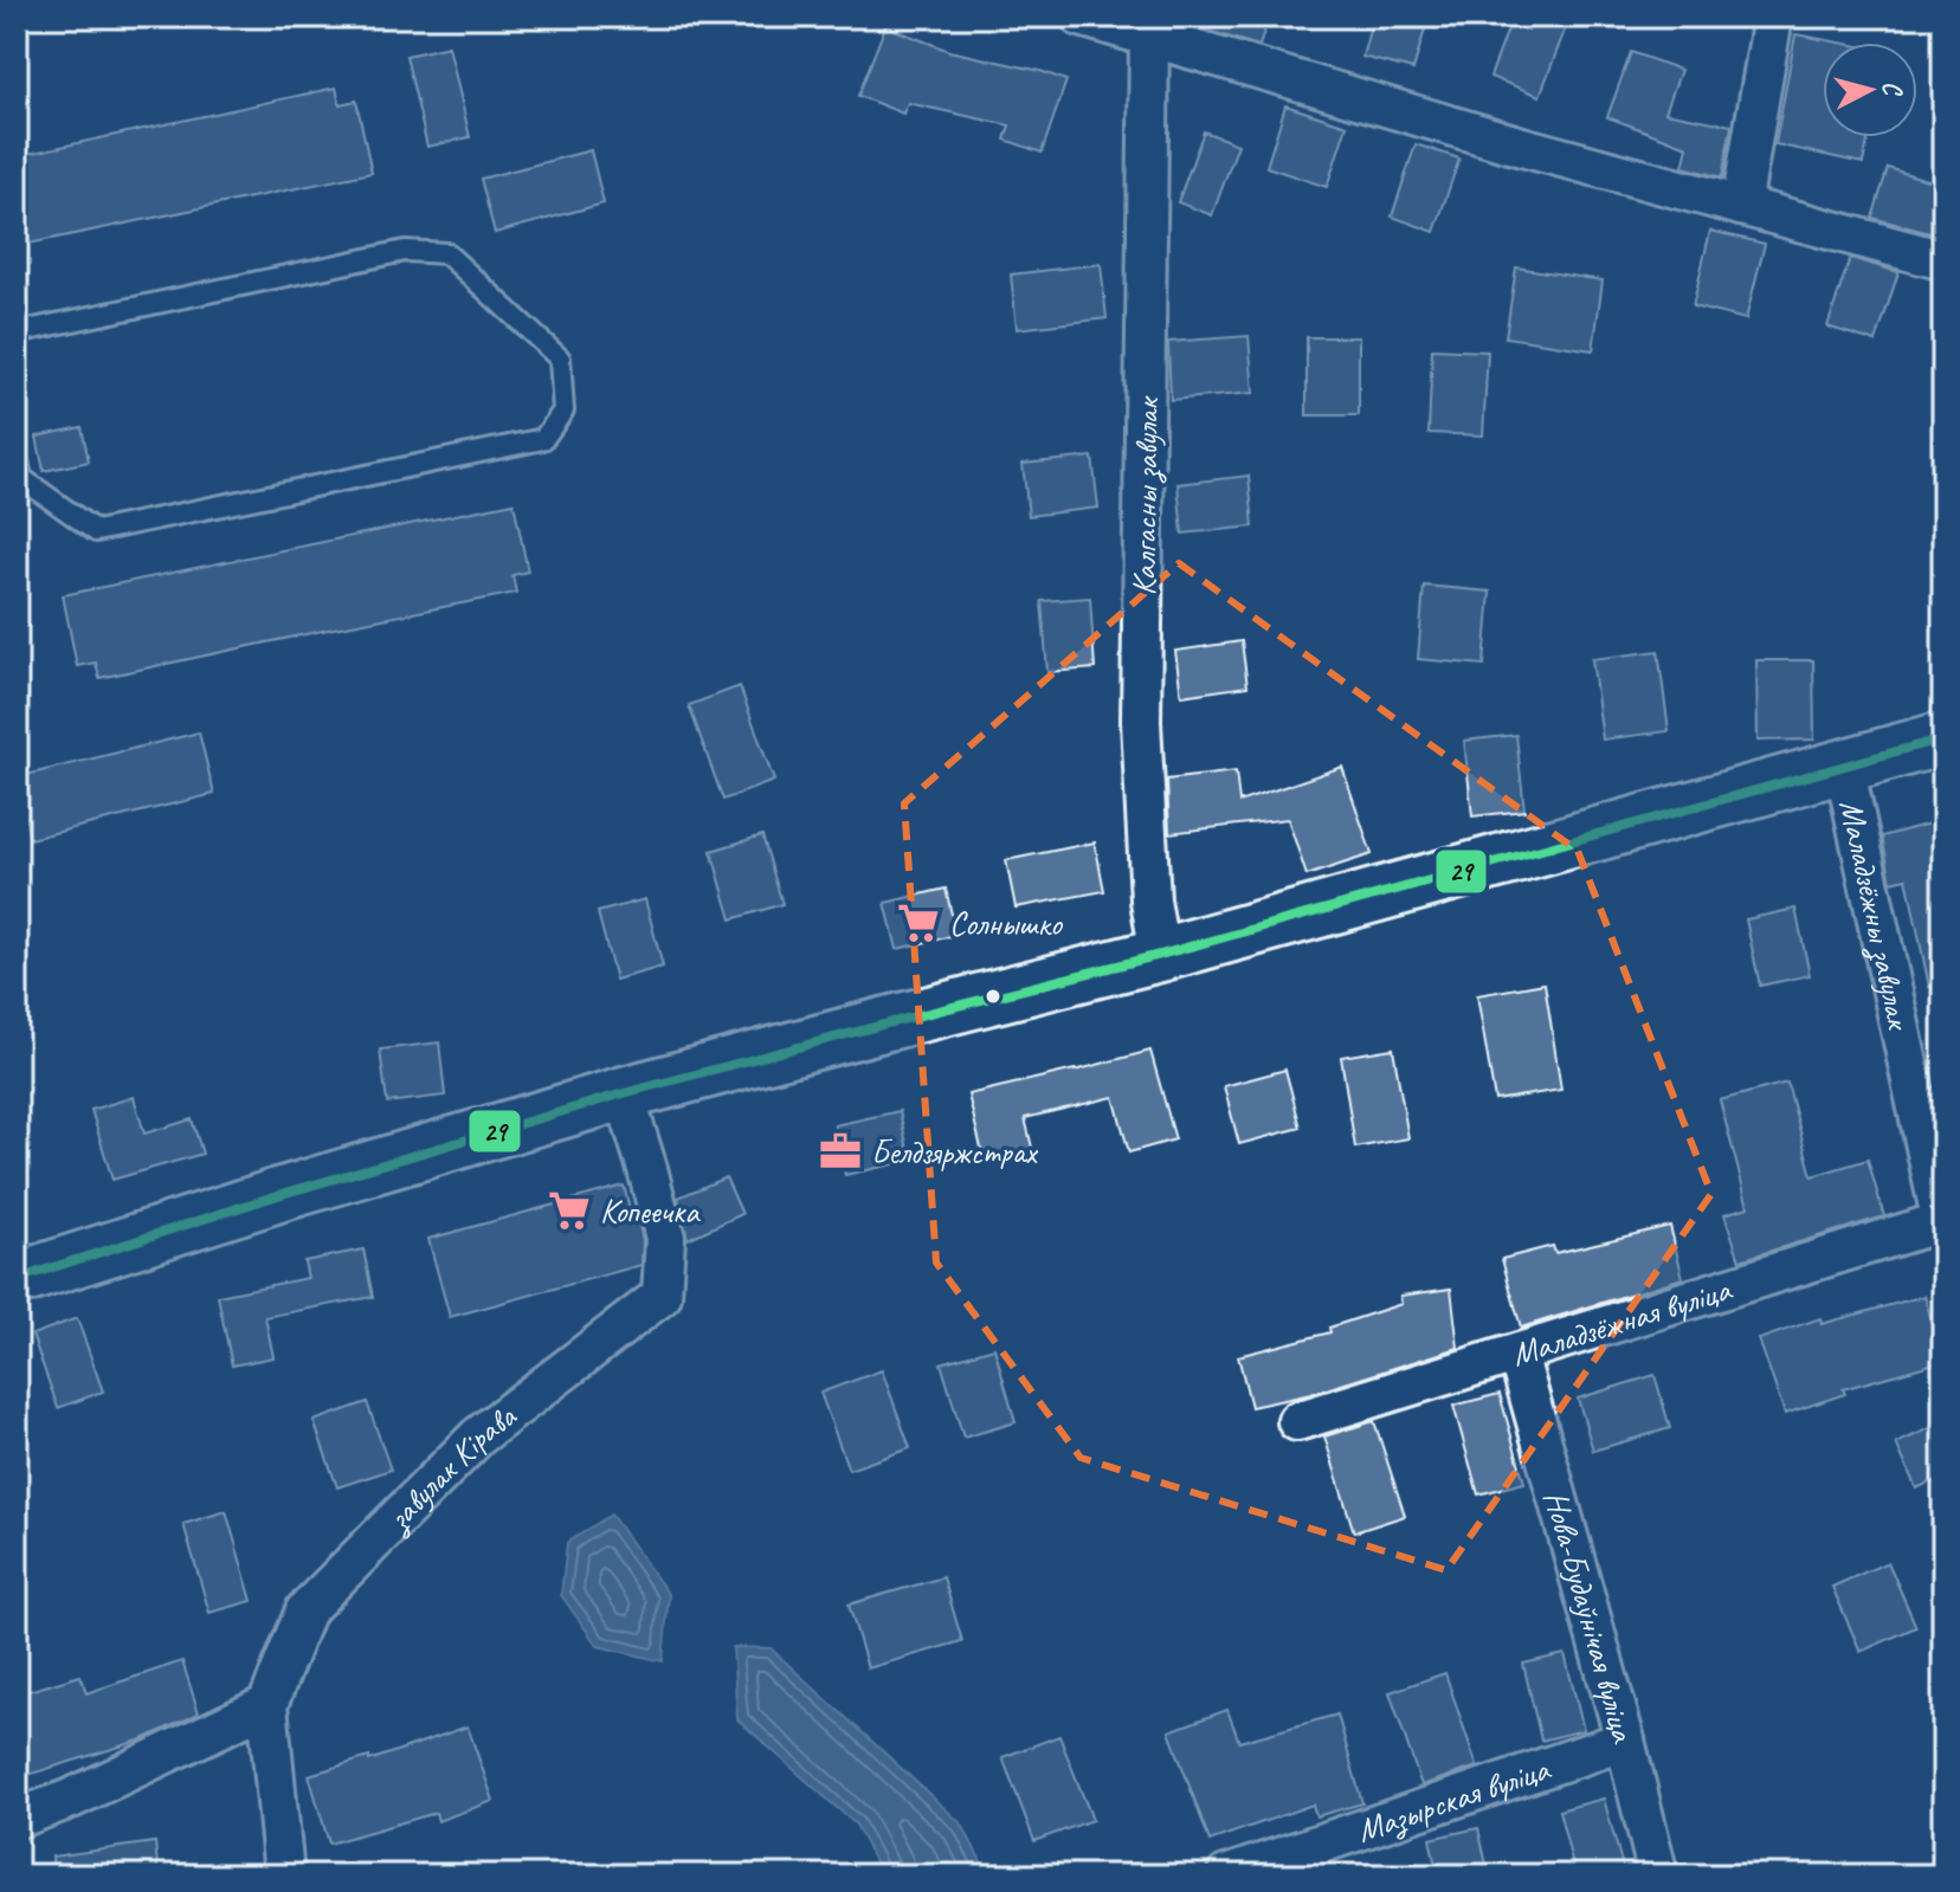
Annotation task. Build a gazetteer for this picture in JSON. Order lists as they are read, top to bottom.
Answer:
{
  "streets": {
    "street": [
      "Калгасны завулак",
      "Маладзёжны завулак",
      "Маладзёжная вуліца",
      "завулак Кірава",
      "Нова-Будаўнічая вуліца",
      "Мазырская вуліца"
    ]
  },
  "crossings": [
    ["Маладзёжны завулак", "Маладзёжная вуліца"],
    ["Маладзёжная вуліца", "Нова-Будаўнічая вуліца"],
    ["Нова-Будаўнічая вуліца", "Мазырская вуліца"]
  ],
  "places": {
    "supermarket": ["Солнышко", "Копеечка"],
    "office": ["Белдзяржстрах"]
  },
  "lines": ["transit line 29"],
  "north": "right"
}
